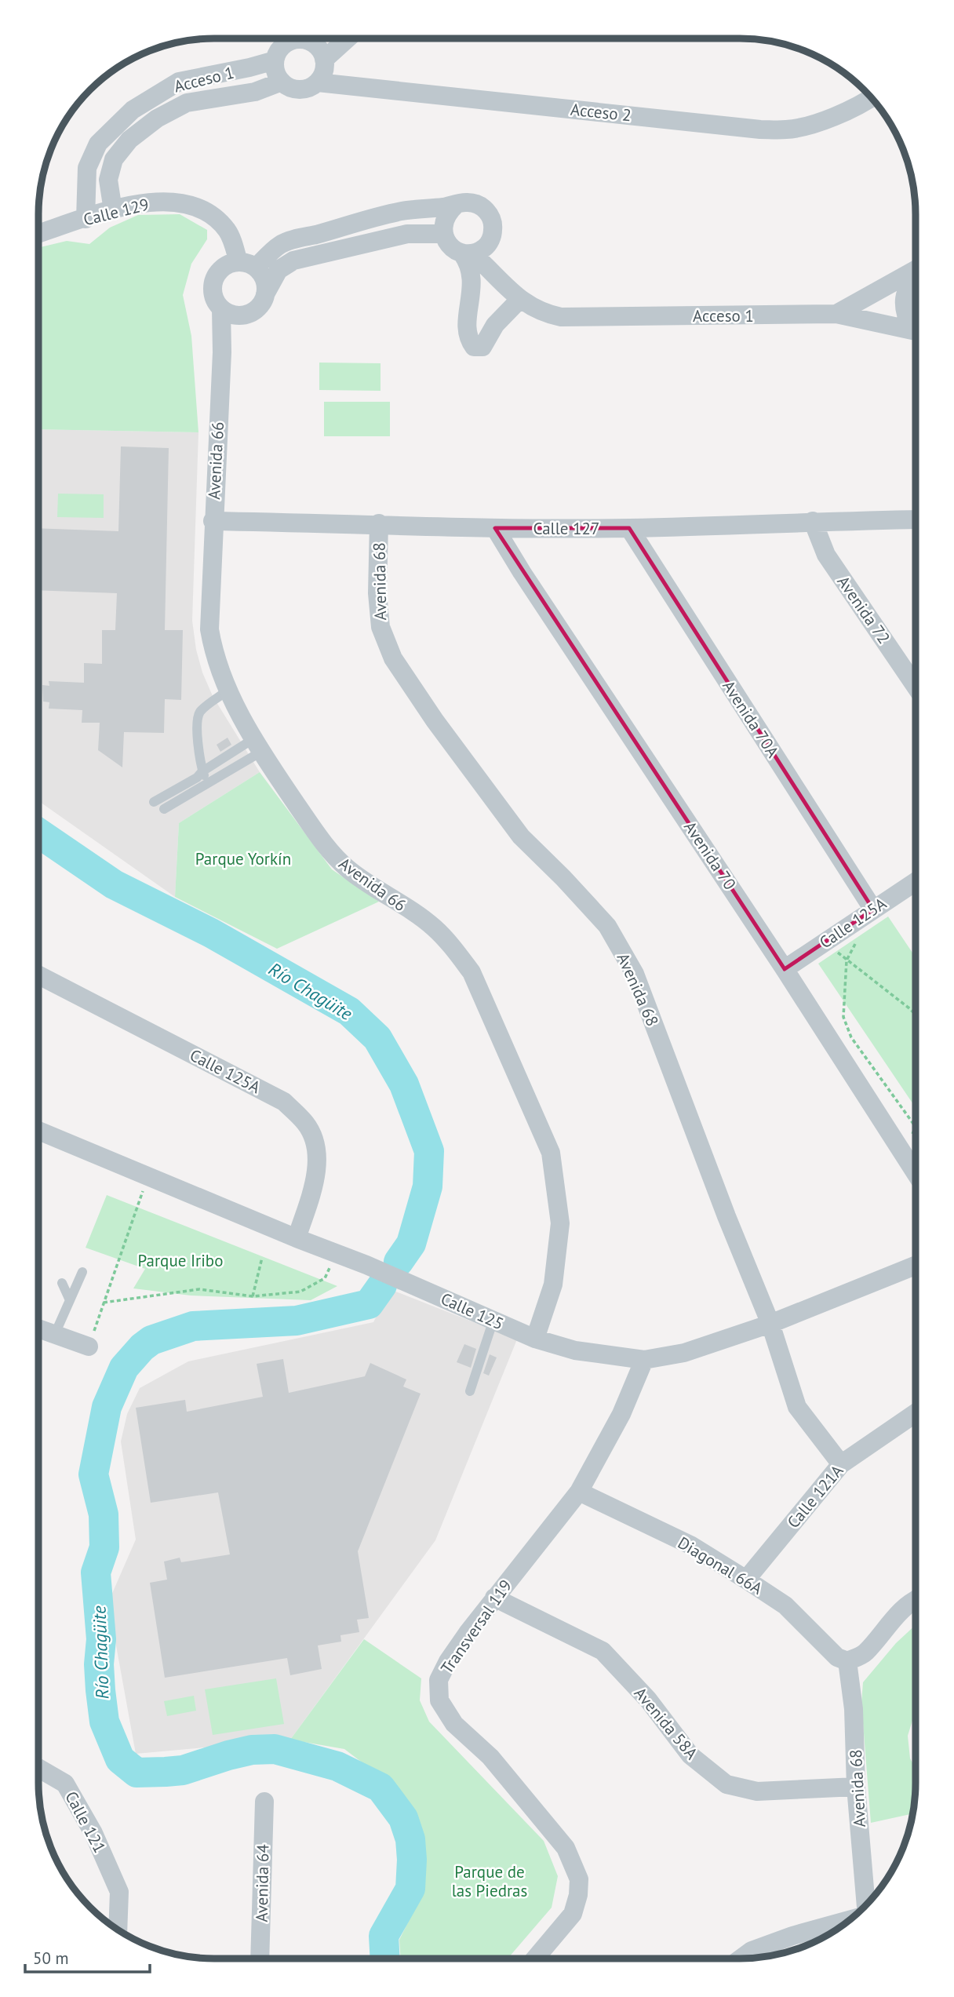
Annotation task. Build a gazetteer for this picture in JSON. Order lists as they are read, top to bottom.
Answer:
{
  "streets": {
    "street": [
      "Acceso 1",
      "Acceso 2",
      "Calle 129",
      "Avenida 66",
      "Calle 127",
      "Avenida 68",
      "Avenida 72",
      "Avenida 70A",
      "Avenida 70",
      "Calle 125A",
      "Calle 125",
      "Calle 121A",
      "Diagonal 66A",
      "Transversal 119",
      "Avenida 58A",
      "Calle 121",
      "Avenida 64"
    ]
  },
  "crossings": [
    ["Acceso 1", "Calle 129"],
    ["Calle 129", "Avenida 66"],
    ["Avenida 66", "Calle 127"],
    ["Avenida 66", "Calle 125"],
    ["Calle 127", "Avenida 68"],
    ["Calle 127", "Avenida 72"],
    ["Calle 127", "Avenida 70A"],
    ["Calle 127", "Avenida 70"],
    ["Avenida 68", "Calle 125"],
    ["Avenida 68", "Calle 121A"],
    ["Avenida 68", "Diagonal 66A"],
    ["Avenida 68", "Avenida 58A"],
    ["Avenida 70A", "Calle 125A"],
    ["Avenida 70", "Calle 125A"],
    ["Calle 125A", "Calle 125"],
    ["Calle 125", "Transversal 119"],
    ["Calle 121A", "Diagonal 66A"],
    ["Diagonal 66A", "Transversal 119"],
    ["Transversal 119", "Avenida 58A"]
  ],
  "water": ["Río Chagüite"],
  "parks": ["Parque Yorkín", "Parque Iribo", "Parque de las Piedras"],
  "scale_bar": "50 m"
}
